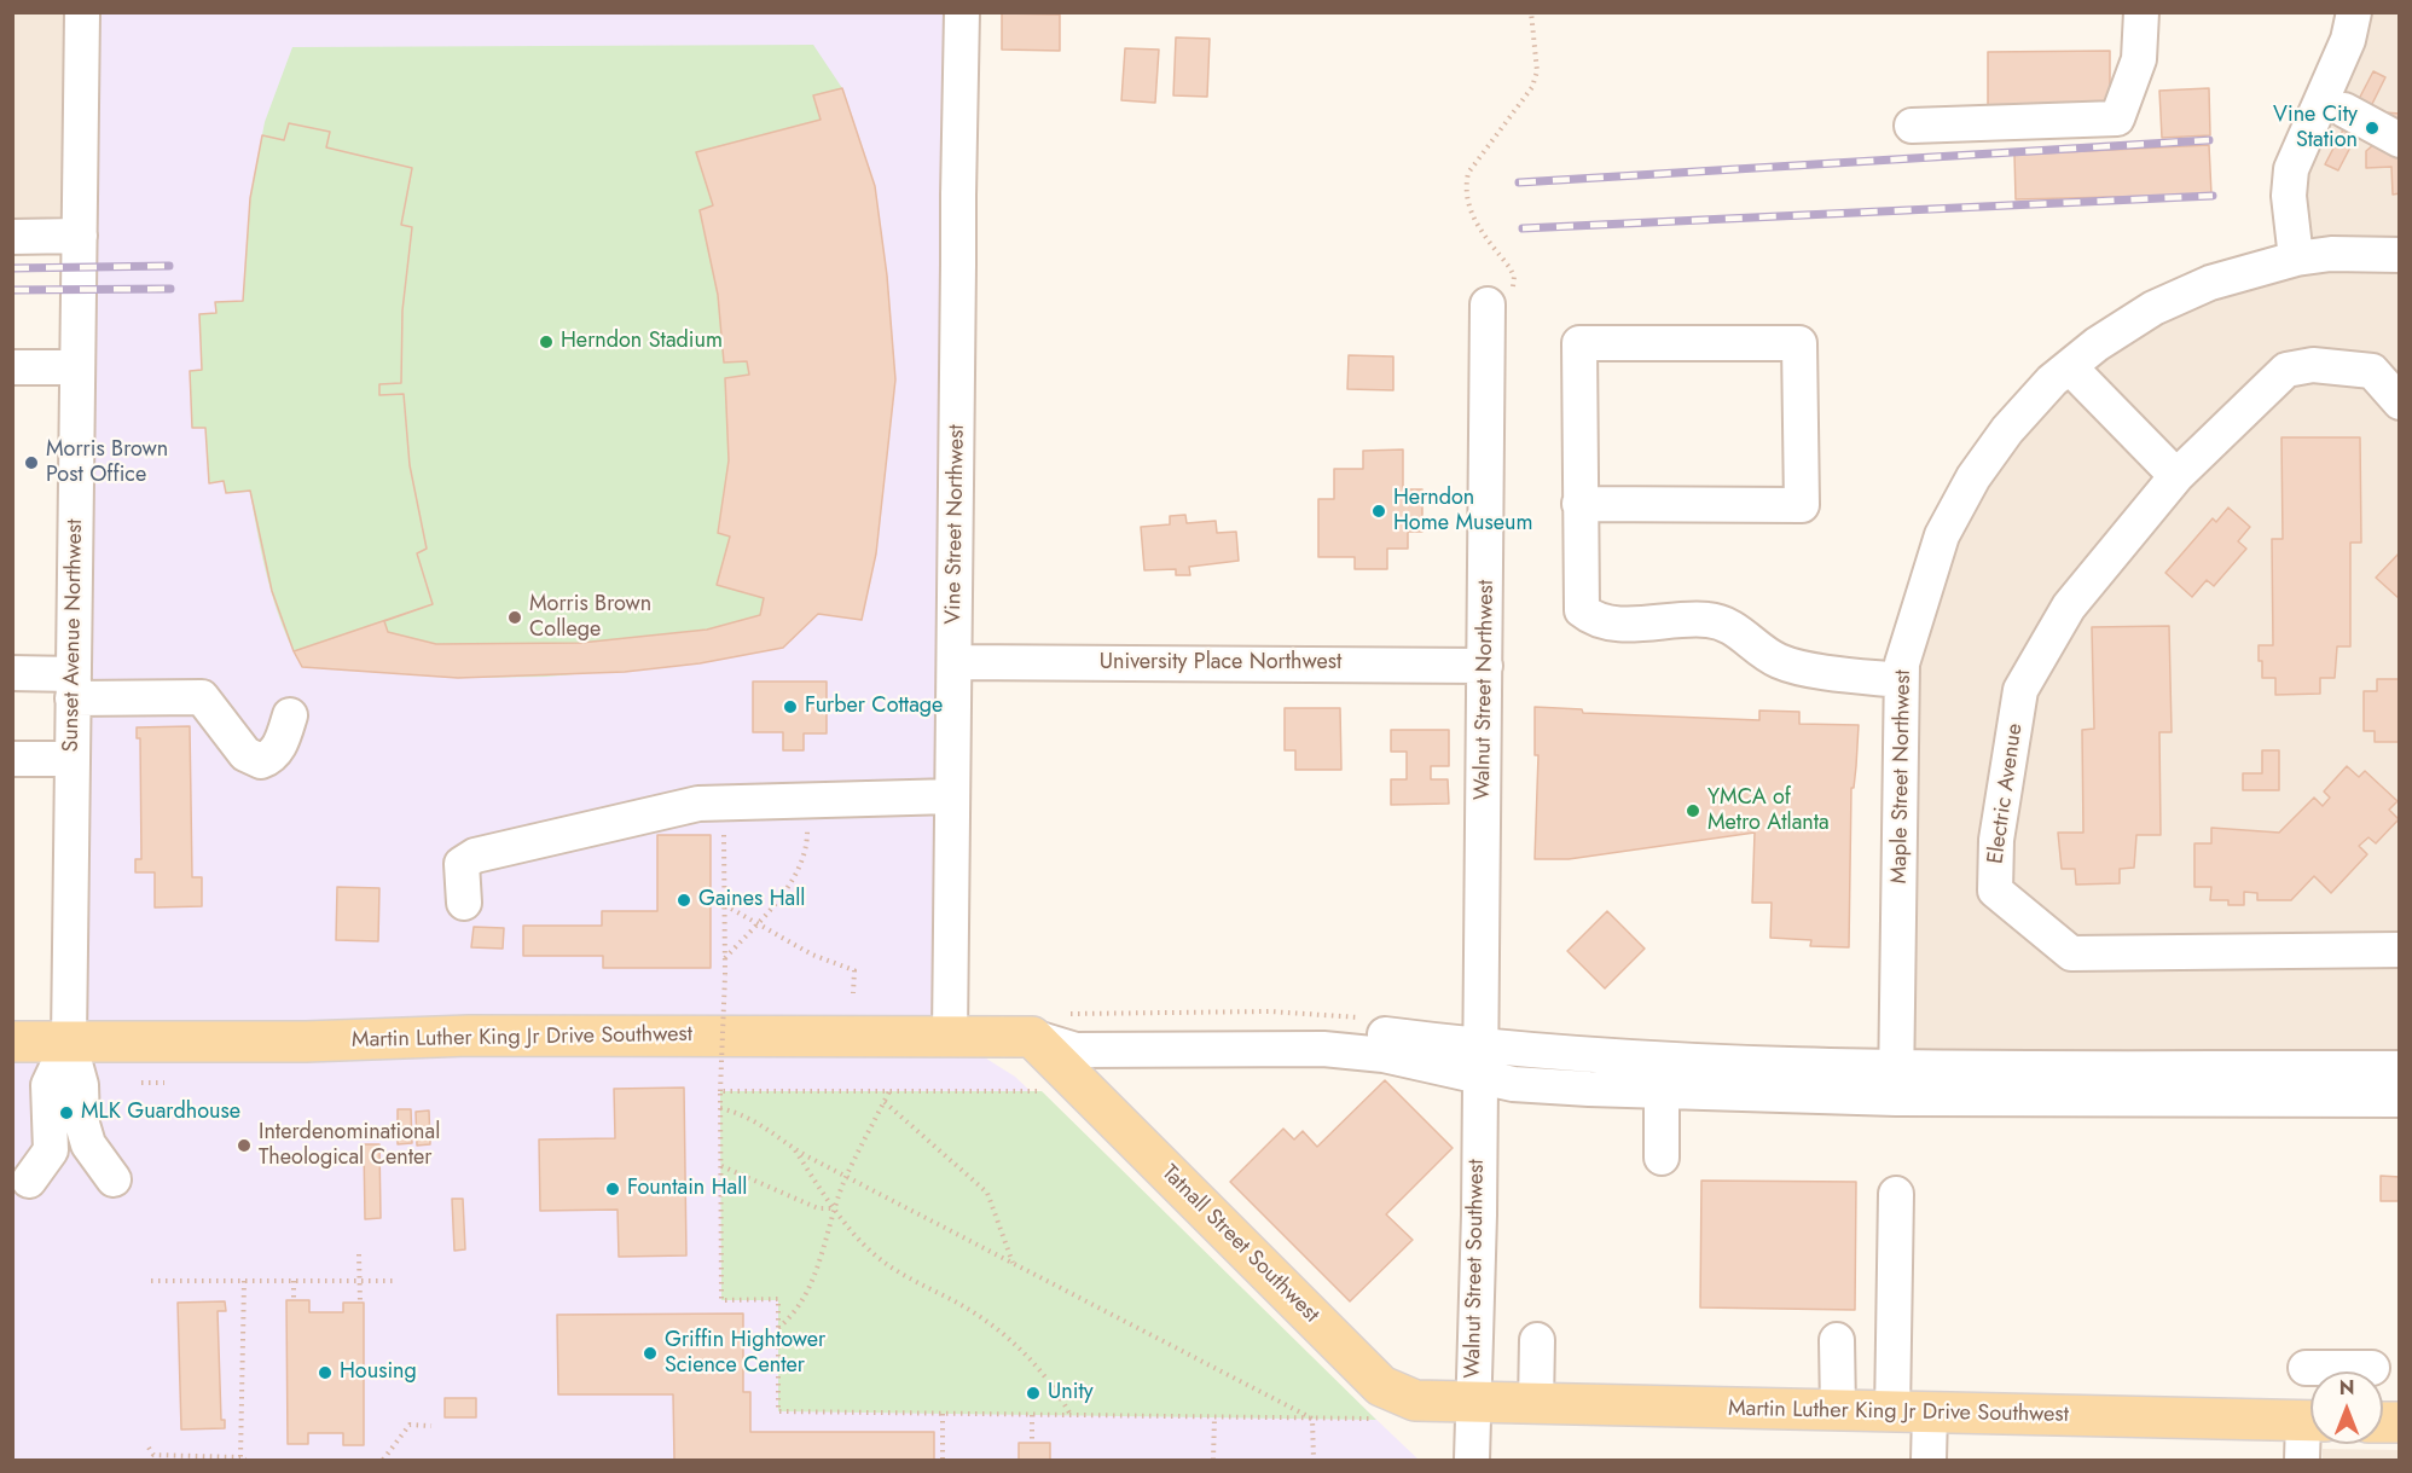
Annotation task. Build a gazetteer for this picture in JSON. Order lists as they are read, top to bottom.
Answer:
{
  "streets": {
    "main road": ["Martin Luther King Jr Drive Southwest", "Tatnall Street Southwest"],
    "street": [
      "Vine Street Northwest",
      "Sunset Avenue Northwest",
      "University Place Northwest",
      "Walnut Street Northwest",
      "Maple Street Northwest",
      "Electric Avenue",
      "Walnut Street Southwest"
    ]
  },
  "crossings": [
    ["Vine Street Northwest", "University Place Northwest"],
    ["Vine Street Northwest", "Martin Luther King Jr Drive Southwest"],
    ["Sunset Avenue Northwest", "Martin Luther King Jr Drive Southwest"],
    ["University Place Northwest", "Walnut Street Northwest"],
    ["Walnut Street Northwest", "Walnut Street Southwest"],
    ["Martin Luther King Jr Drive Southwest", "Tatnall Street Southwest"],
    ["Martin Luther King Jr Drive Southwest", "Walnut Street Southwest"],
    ["Tatnall Street Southwest", "Walnut Street Southwest"]
  ],
  "places": [
    "Vine City Station",
    "Herndon Stadium",
    "Morris Brown Post Office",
    "Herndon Home Museum",
    "Morris Brown College",
    "Furber Cottage",
    "YMCA of Metro Atlanta",
    "Gaines Hall",
    "MLK Guardhouse",
    "Interdenominational Theological Center",
    "Fountain Hall",
    "Griffin Hightower Science Center",
    "Housing",
    "Unity"
  ],
  "north": "top"
}
